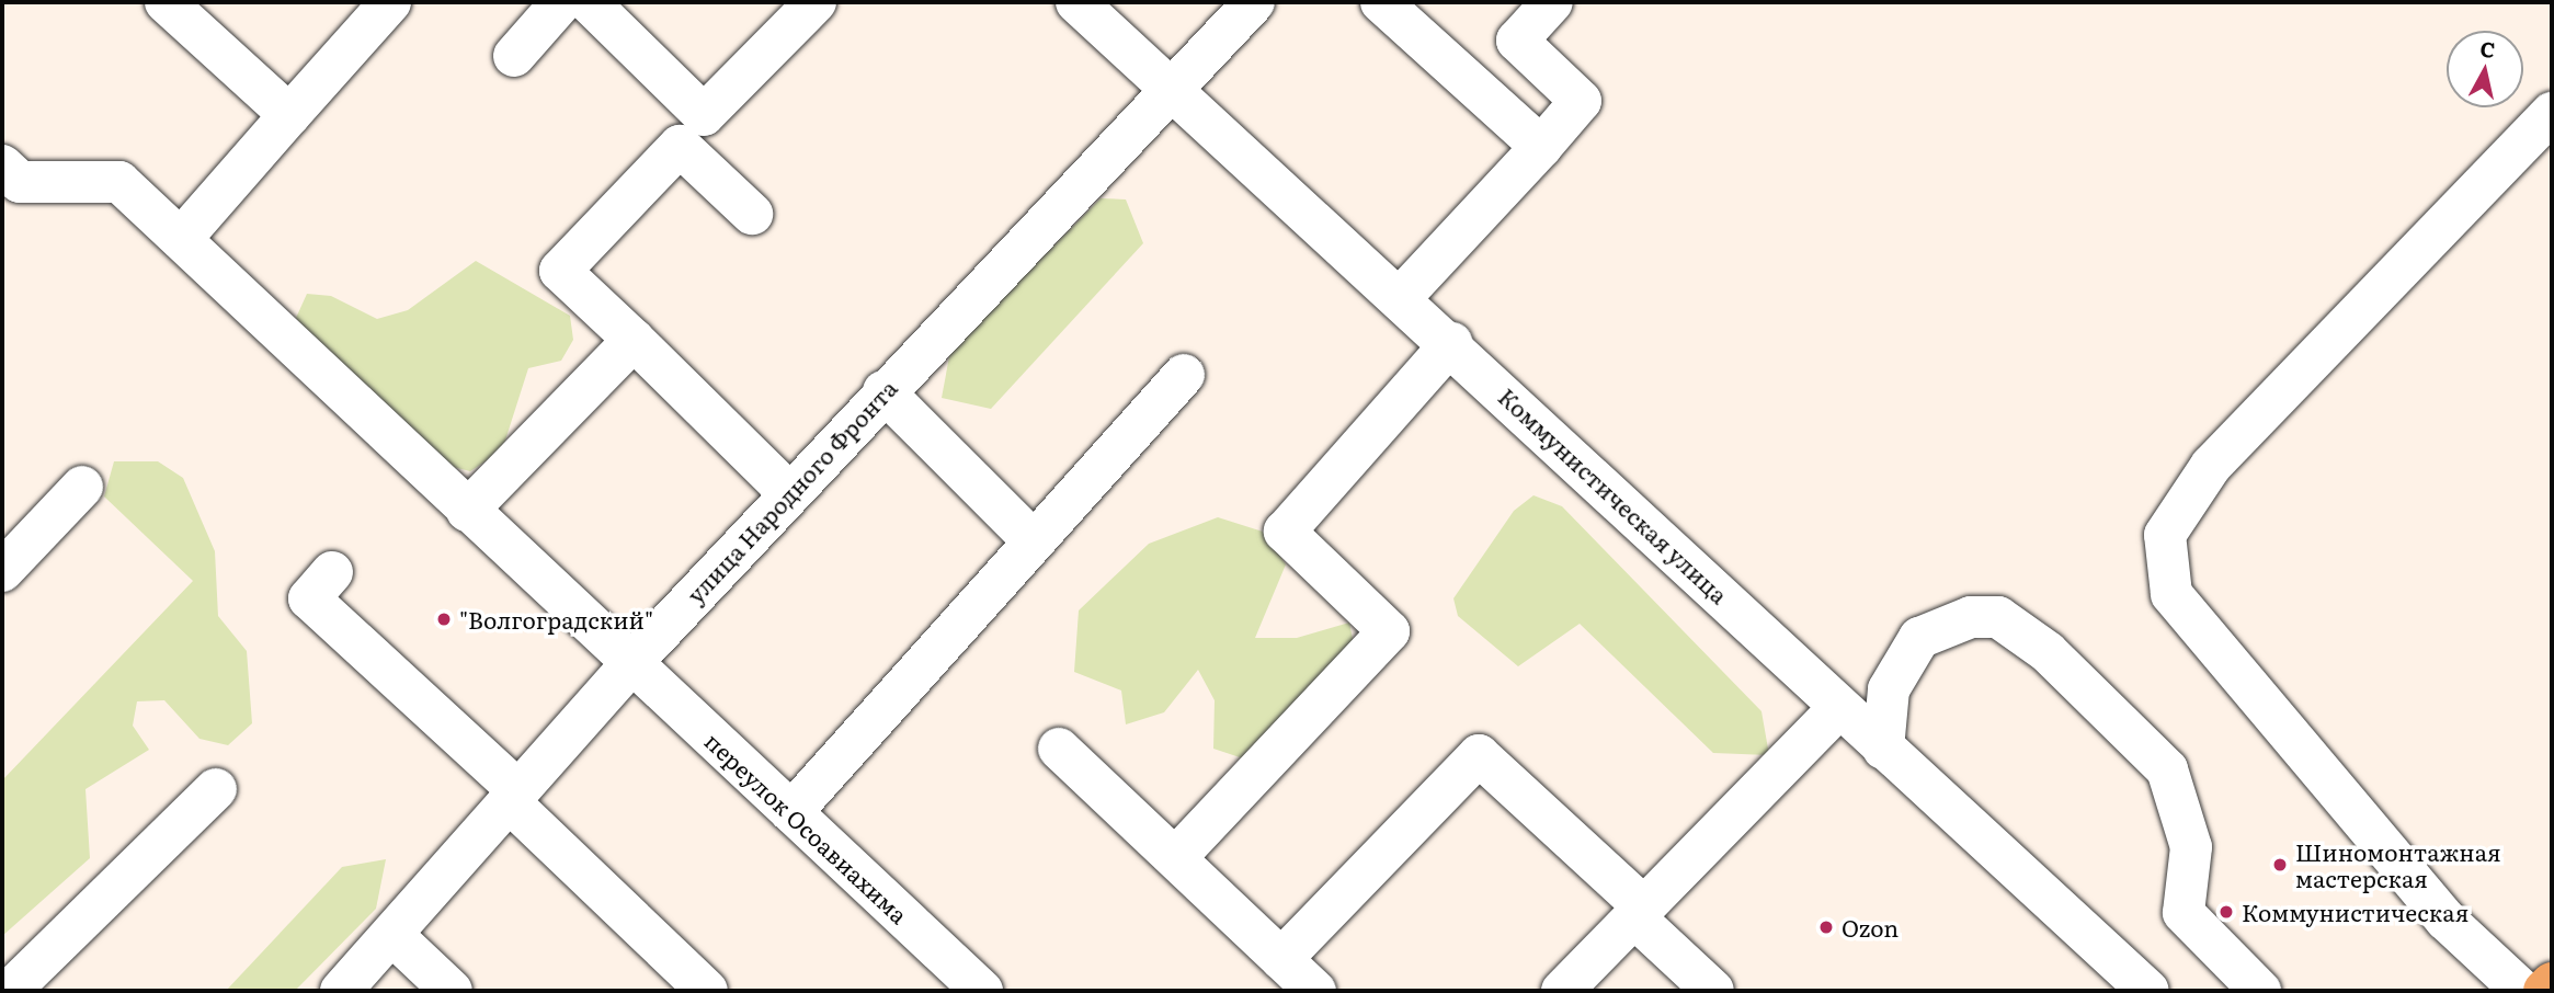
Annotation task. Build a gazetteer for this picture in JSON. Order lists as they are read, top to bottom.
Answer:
{
  "streets": {
    "street": ["улица Народного Фронта", "Коммунистическая улица", "переулок Осоавиахима"]
  },
  "crossings": [
    ["улица Народного Фронта", "Коммунистическая улица"],
    ["улица Народного Фронта", "переулок Осоавиахима"]
  ],
  "places": [
    "\"Волгоградский\"",
    "Шиномонтажная мастерская",
    "Коммунистическая",
    "Ozon"
  ],
  "north": "top"
}
